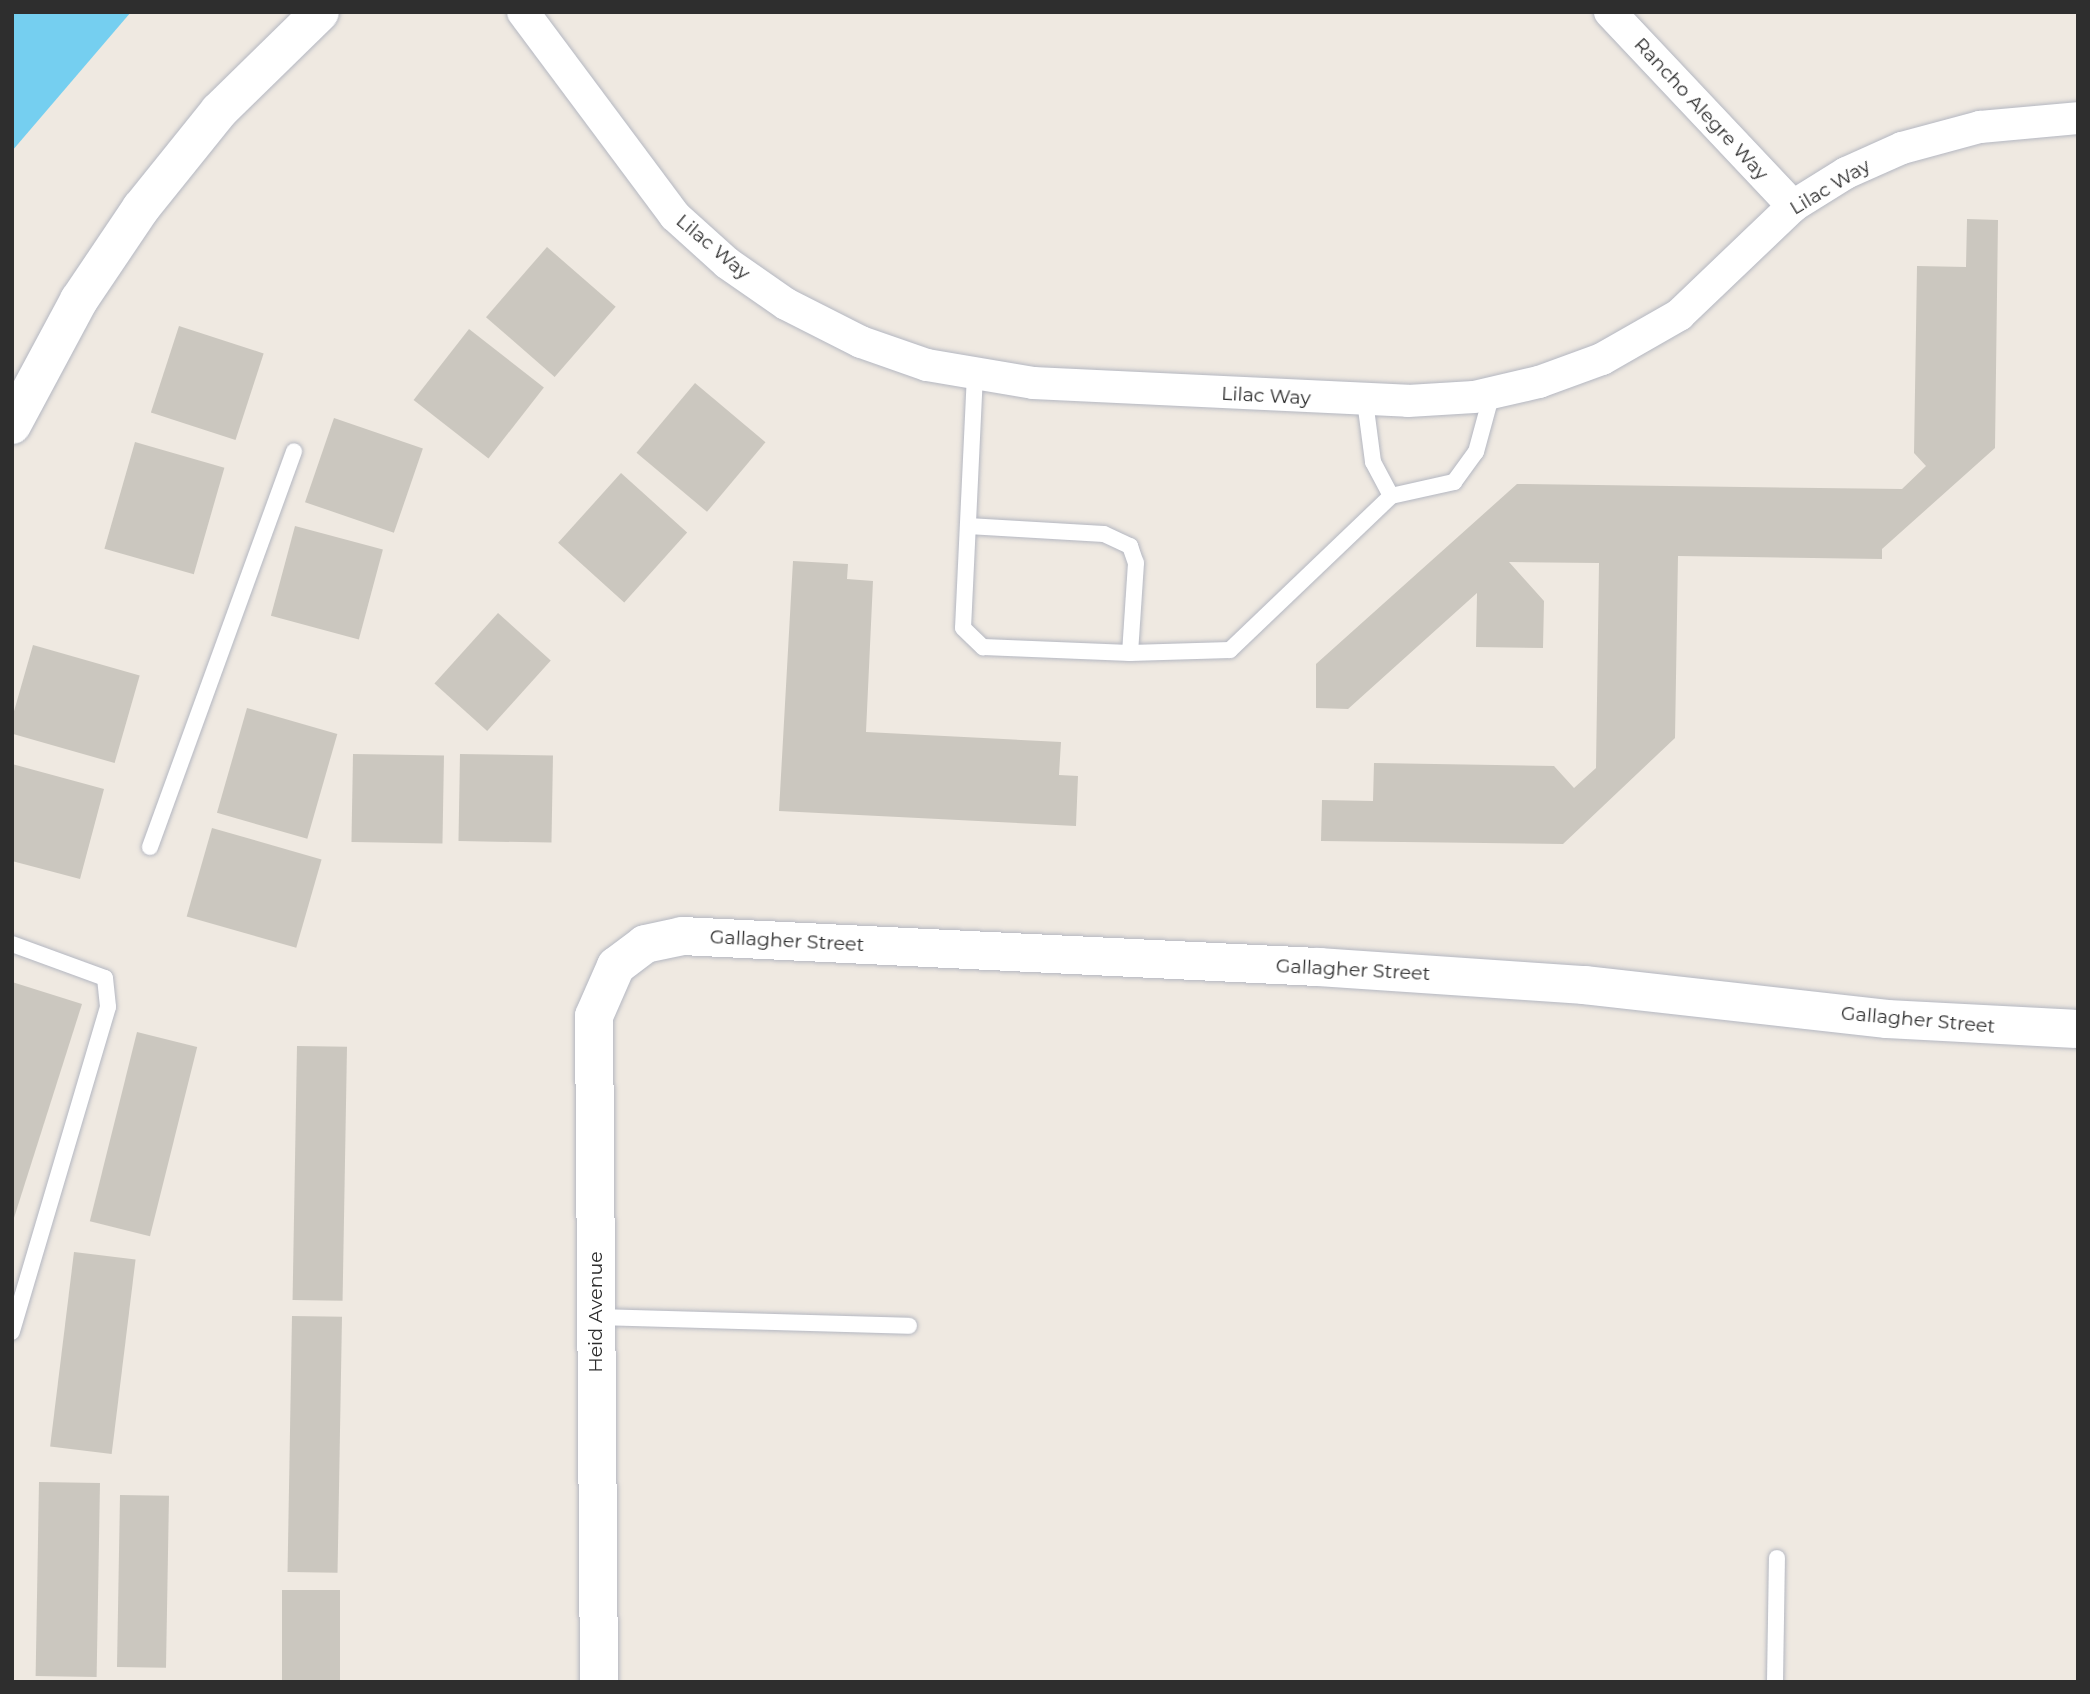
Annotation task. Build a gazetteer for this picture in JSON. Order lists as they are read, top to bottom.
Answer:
{
  "streets": {
    "street": [
      "Rancho Alegre Way",
      "Lilac Way",
      "Gallagher Street",
      "Heid Avenue"
    ]
  },
  "crossings": [
    ["Rancho Alegre Way", "Lilac Way"],
    ["Gallagher Street", "Heid Avenue"]
  ]
}
